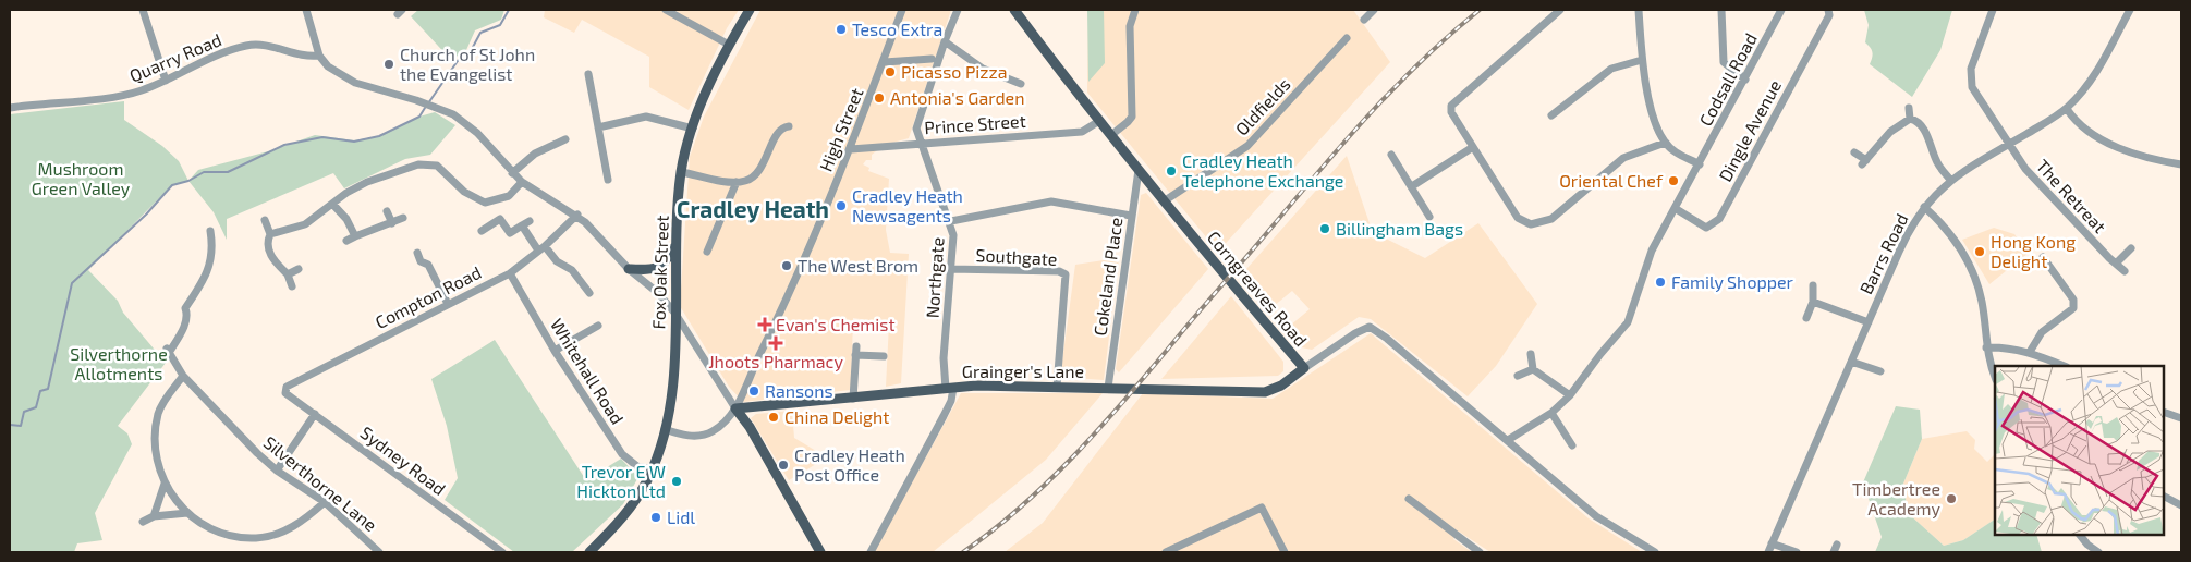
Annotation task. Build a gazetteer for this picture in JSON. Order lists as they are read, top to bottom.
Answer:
{
  "streets": {
    "main road": ["Fox Oak Street", "Corngreaves Road", "Grainger's Lane"],
    "street": [
      "Quarry Road",
      "Codsall Road",
      "Oldfields",
      "Prince Street",
      "High Street",
      "Dingle Avenue",
      "The Retreat",
      "Barrs Road",
      "Southgate",
      "Cokeland Place",
      "Northgate",
      "Compton Road",
      "Whitehall Road",
      "Sydney Road",
      "Silverthorne Lane"
    ]
  },
  "crossings": [
    ["Codsall Road", "Dingle Avenue"],
    ["Codsall Road", "Corngreaves Road"],
    ["Oldfields", "Corngreaves Road"],
    ["Prince Street", "High Street"],
    ["Prince Street", "Northgate"],
    ["Prince Street", "Corngreaves Road"],
    ["High Street", "Fox Oak Street"],
    ["High Street", "Grainger's Lane"],
    ["The Retreat", "Barrs Road"],
    ["Southgate", "Northgate"],
    ["Southgate", "Grainger's Lane"],
    ["Fox Oak Street", "Whitehall Road"],
    ["Cokeland Place", "Corngreaves Road"],
    ["Cokeland Place", "Grainger's Lane"],
    ["Northgate", "Grainger's Lane"],
    ["Corngreaves Road", "Grainger's Lane"],
    ["Compton Road", "Whitehall Road"],
    ["Compton Road", "Sydney Road"]
  ],
  "districts": ["Cradley Heath"],
  "parks": ["Mushroom Green Valley", "Silverthorne Allotments"],
  "places": {
    "other": [
      "Tesco Extra",
      "Church of St John the Evangelist",
      "Picasso Pizza",
      "Antonia's Garden",
      "Cradley Heath Telephone Exchange",
      "Oriental Chef",
      "Cradley Heath Newsagents",
      "Billingham Bags",
      "Hong Kong Delight",
      "The West Brom",
      "Family Shopper",
      "Ransons",
      "China Delight",
      "Cradley Heath Post Office",
      "Trevor E W Hickton Ltd",
      "Timbertree Academy",
      "Lidl"
    ],
    "health": ["Evan's Chemist", "Jhoots Pharmacy"]
  }
}
